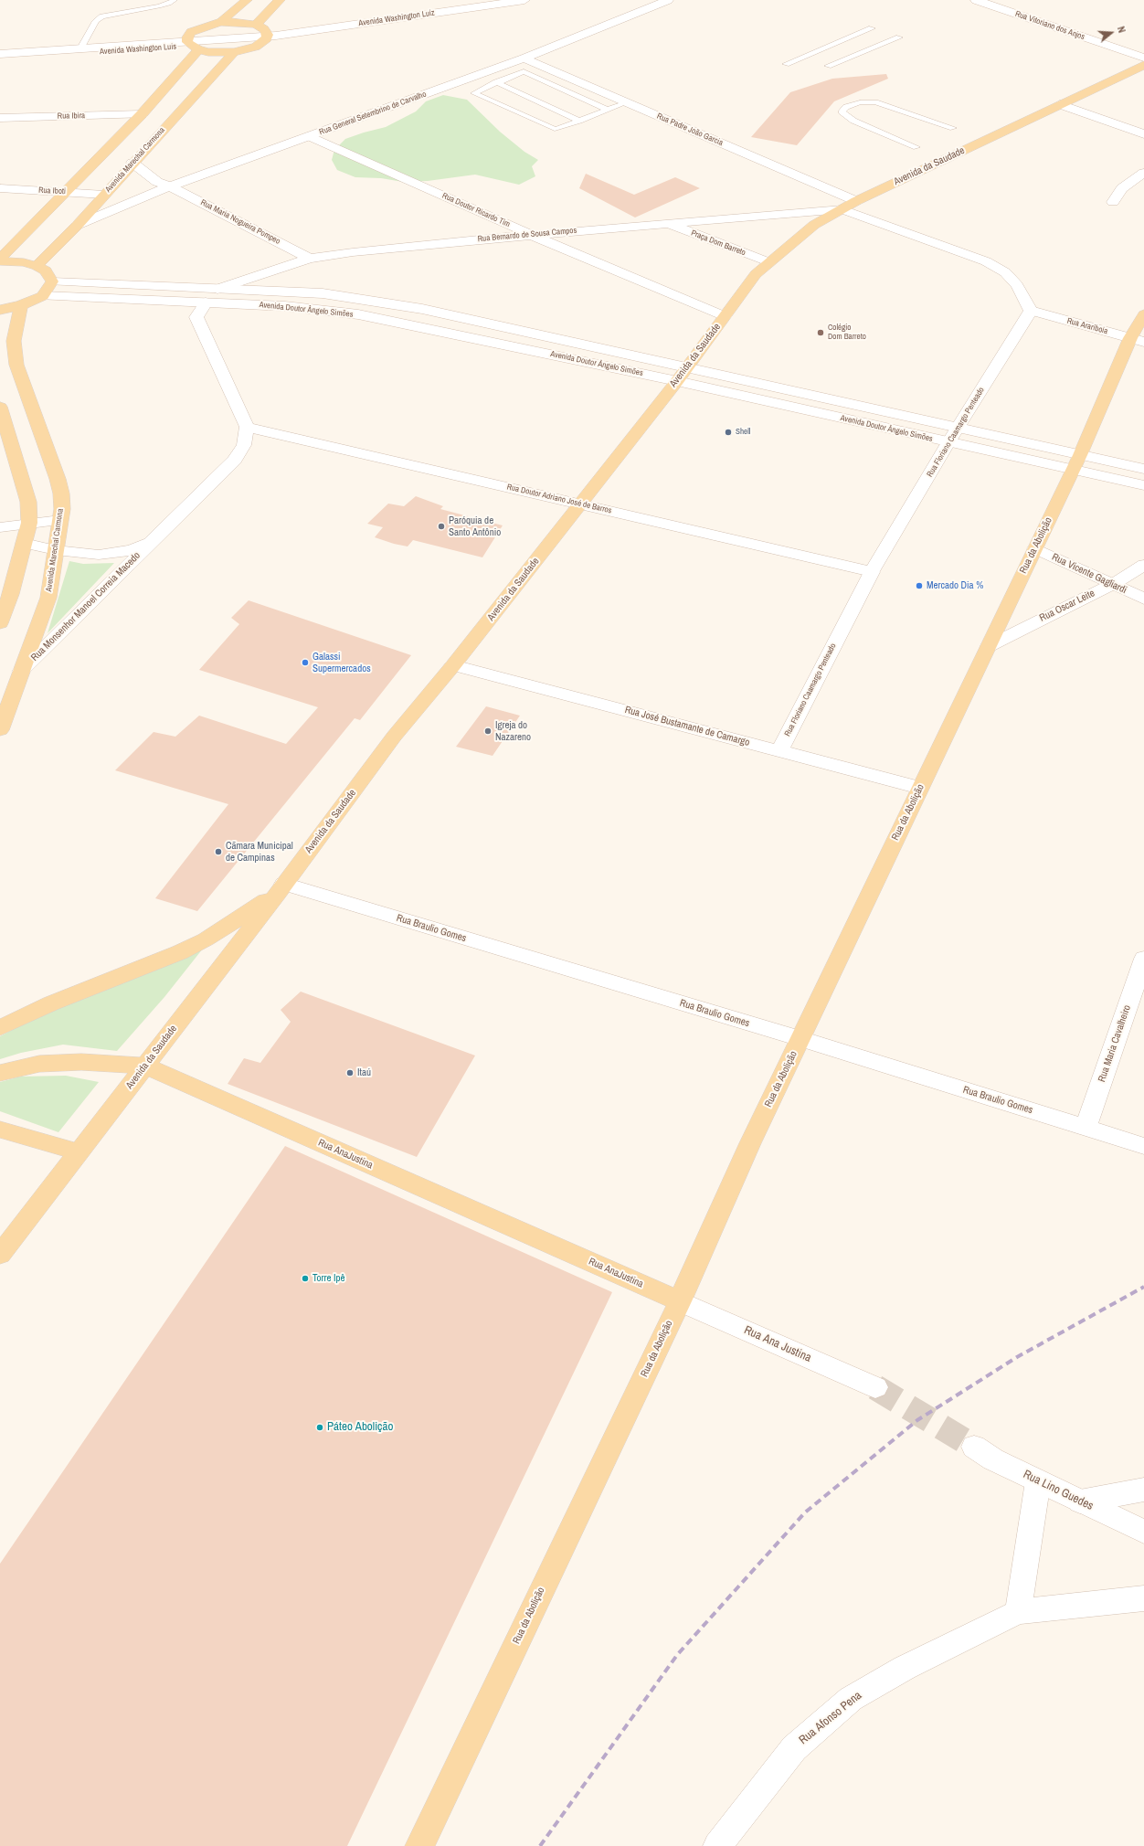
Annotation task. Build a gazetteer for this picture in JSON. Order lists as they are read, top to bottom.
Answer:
{
  "streets": {
    "main road": [
      "Avenida Marechal Carmona",
      "Avenida da Saudade",
      "Rua da Abolição",
      "Rua AnaJustina"
    ],
    "street": [
      "Avenida Washington Luiz",
      "Rua Vitoriano dos Anjos",
      "Avenida Washington Luis",
      "Rua General Setembrino de Carvalho",
      "Rua Ibira",
      "Rua Padre João Garcia",
      "Rua Iboti",
      "Rua Doutor Ricardo Tim",
      "Rua Maria Nogueira Pompeo",
      "Rua Bernardo de Sousa Campos",
      "Praça Dom Barreto",
      "Avenida Doutor Ângelo Simões",
      "Rua Arariboia",
      "Rua Floriano Caamargo Penteado",
      "Rua Doutor Adriano José de Barros",
      "Rua Vicente Gagliardi",
      "Rua Oscar Leite",
      "Rua Monsenhor Manoel Correia Macedo",
      "Rua José Bustamante de Camargo",
      "Rua Braulio Gomes",
      "Rua Maria Cavalheiro",
      "Rua Ana Justina",
      "Rua Lino Guedes",
      "Rua Afonso Pena"
    ]
  },
  "crossings": [
    ["Avenida Washington Luiz", "Avenida Washington Luis"],
    ["Rua General Setembrino de Carvalho", "Rua Padre João Garcia"],
    ["Rua General Setembrino de Carvalho", "Avenida Marechal Carmona"],
    ["Rua General Setembrino de Carvalho", "Rua Doutor Ricardo Tim"],
    ["Rua General Setembrino de Carvalho", "Rua Maria Nogueira Pompeo"],
    ["Rua Padre João Garcia", "Avenida da Saudade"],
    ["Avenida Marechal Carmona", "Rua Iboti"],
    ["Avenida Marechal Carmona", "Rua Maria Nogueira Pompeo"],
    ["Avenida Marechal Carmona", "Rua Monsenhor Manoel Correia Macedo"],
    ["Avenida da Saudade", "Rua Doutor Ricardo Tim"],
    ["Avenida da Saudade", "Rua Bernardo de Sousa Campos"],
    ["Avenida da Saudade", "Praça Dom Barreto"],
    ["Avenida da Saudade", "Avenida Doutor Ângelo Simões"],
    ["Avenida da Saudade", "Rua Doutor Adriano José de Barros"],
    ["Avenida da Saudade", "Rua José Bustamante de Camargo"],
    ["Avenida da Saudade", "Rua Braulio Gomes"],
    ["Avenida da Saudade", "Rua AnaJustina"],
    ["Rua Doutor Ricardo Tim", "Rua Bernardo de Sousa Campos"],
    ["Rua Maria Nogueira Pompeo", "Rua Bernardo de Sousa Campos"],
    ["Rua Bernardo de Sousa Campos", "Praça Dom Barreto"],
    ["Rua Bernardo de Sousa Campos", "Avenida Doutor Ângelo Simões"],
    ["Avenida Doutor Ângelo Simões", "Rua Floriano Caamargo Penteado"],
    ["Avenida Doutor Ângelo Simões", "Rua da Abolição"],
    ["Rua Arariboia", "Rua Floriano Caamargo Penteado"],
    ["Rua Arariboia", "Rua da Abolição"],
    ["Rua Floriano Caamargo Penteado", "Rua Doutor Adriano José de Barros"],
    ["Rua Floriano Caamargo Penteado", "Rua José Bustamante de Camargo"],
    ["Rua Doutor Adriano José de Barros", "Rua Monsenhor Manoel Correia Macedo"],
    ["Rua da Abolição", "Rua Vicente Gagliardi"],
    ["Rua da Abolição", "Rua Oscar Leite"],
    ["Rua da Abolição", "Rua José Bustamante de Camargo"],
    ["Rua da Abolição", "Rua Braulio Gomes"],
    ["Rua da Abolição", "Rua AnaJustina"],
    ["Rua da Abolição", "Rua Ana Justina"],
    ["Rua Vicente Gagliardi", "Rua Oscar Leite"],
    ["Rua Braulio Gomes", "Rua Maria Cavalheiro"],
    ["Rua AnaJustina", "Rua Ana Justina"]
  ],
  "places": [
    "Colégio Dom Barreto",
    "Shell",
    "Paróquia de Santo Antônio",
    "Mercado Dia %",
    "Galassi Supermercados",
    "Igreja do Nazareno",
    "Cãmara Municipal de Campinas",
    "Itaú",
    "Torre Ipê",
    "Páteo Abolição"
  ],
  "north": "right"
}
